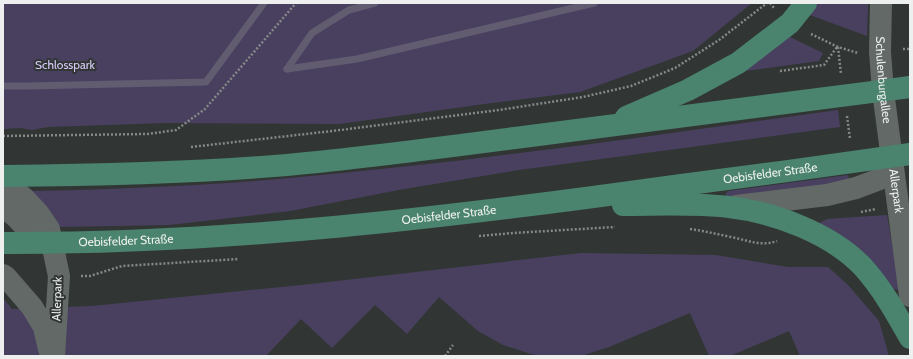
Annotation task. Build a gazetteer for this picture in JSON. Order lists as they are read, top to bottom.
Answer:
{
  "streets": {
    "main road": ["Oebisfelder Straße"],
    "street": ["Schulenburgallee", "Allerpark"]
  },
  "crossings": [
    ["Schulenburgallee", "Oebisfelder Straße"],
    ["Schulenburgallee", "Allerpark"],
    ["Oebisfelder Straße", "Allerpark"]
  ],
  "parks": ["Schlosspark"]
}
